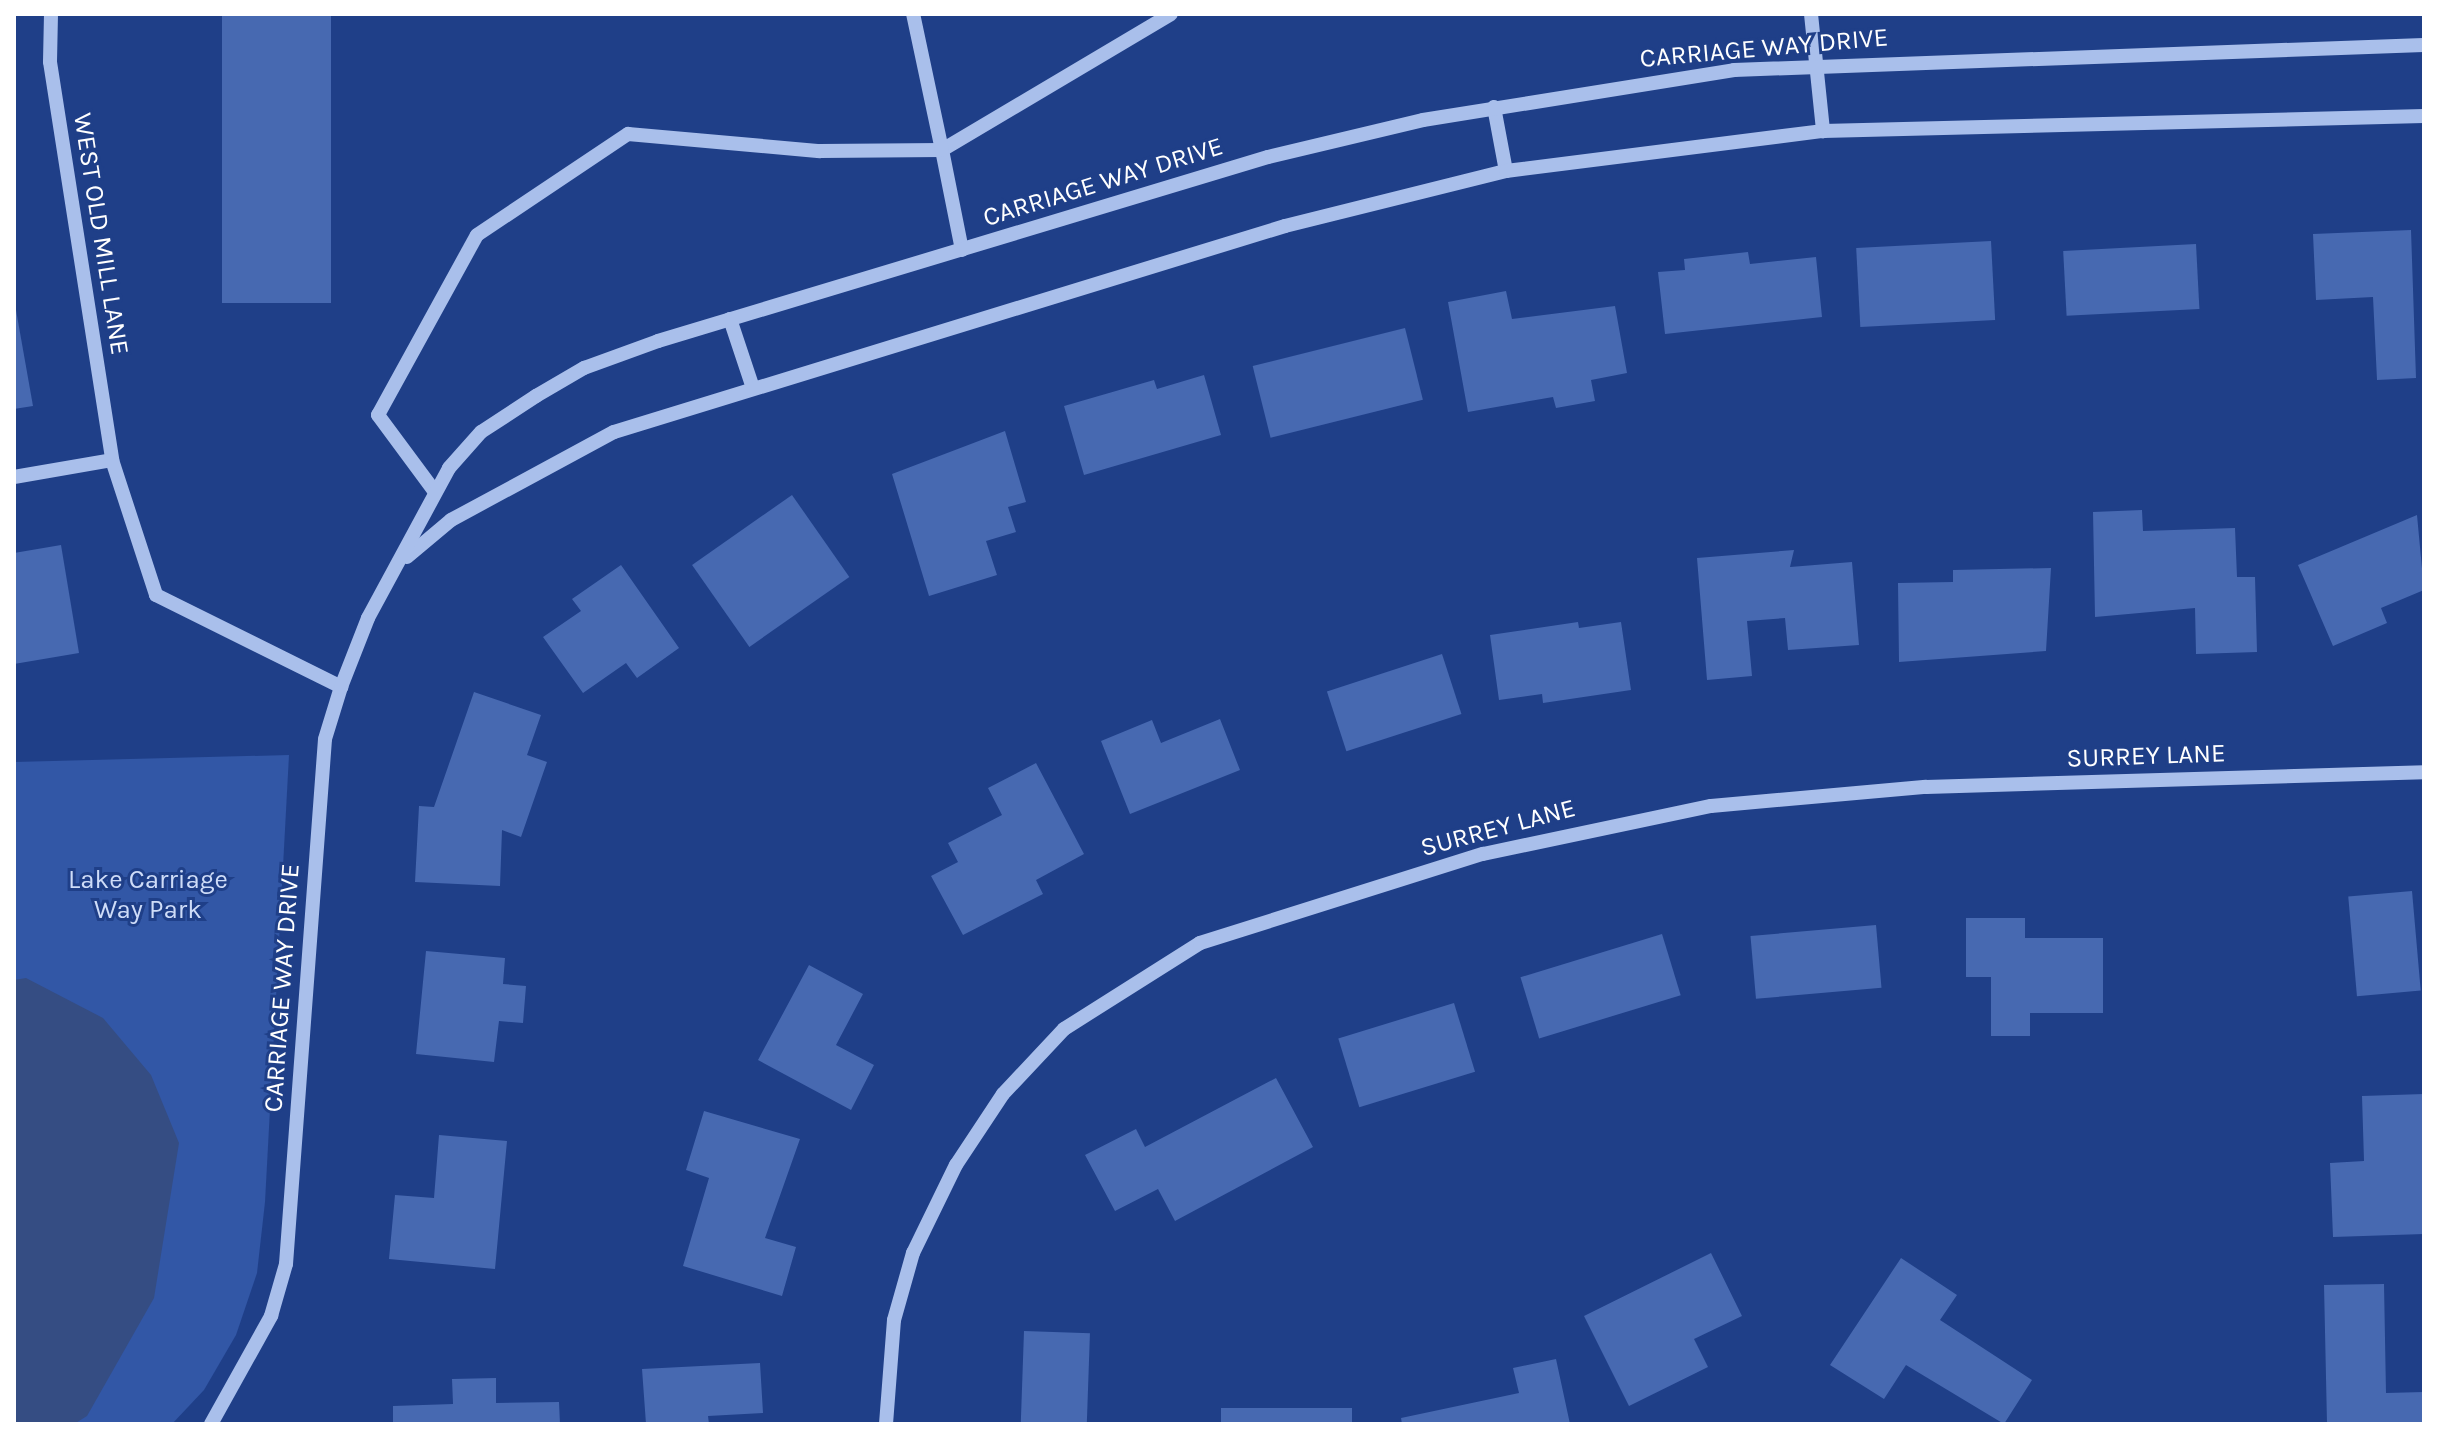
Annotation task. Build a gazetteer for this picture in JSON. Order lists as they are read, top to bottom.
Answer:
{
  "streets": {
    "street": ["CARRIAGE WAY DRIVE", "WEST OLD MILL LANE", "SURREY LANE"]
  },
  "crossings": [
    ["CARRIAGE WAY DRIVE", "WEST OLD MILL LANE"]
  ],
  "parks": ["Lake Carriage Way Park"]
}
